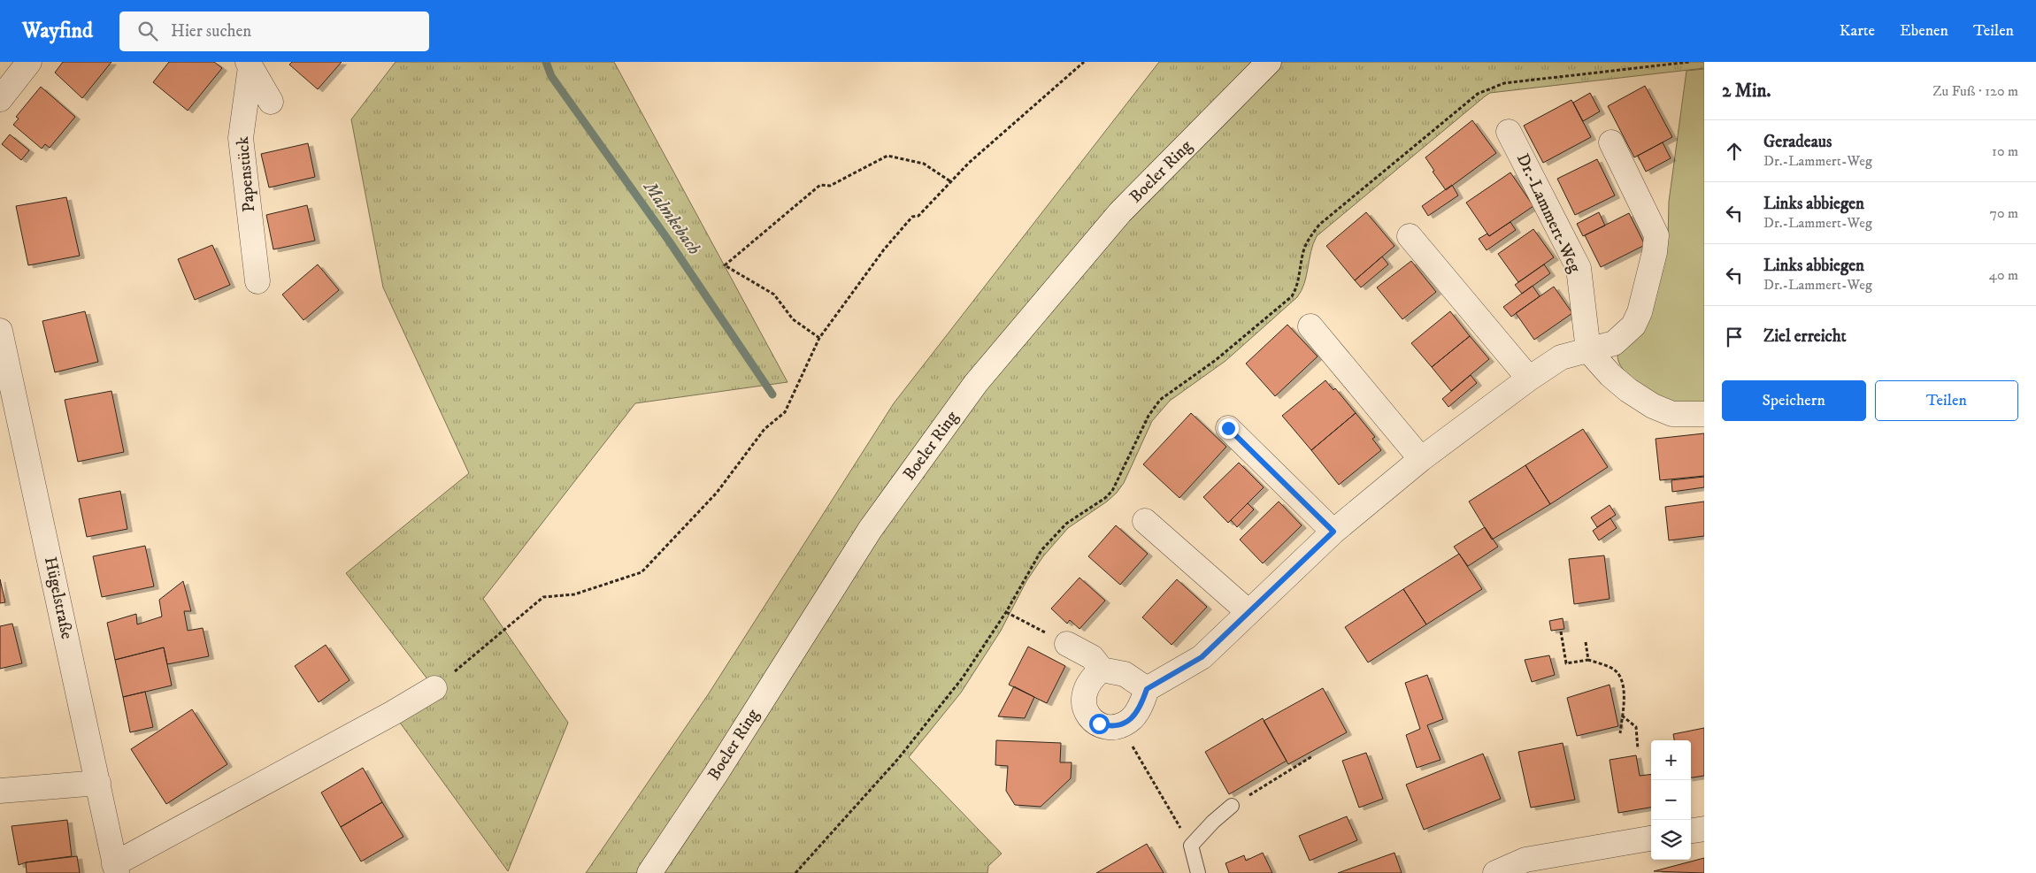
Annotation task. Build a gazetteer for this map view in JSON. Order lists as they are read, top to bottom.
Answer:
{
  "streets": {
    "street": [
      "Boeler Ring",
      "Papenstück",
      "Dr.-Lammert-Weg",
      "Hügelstraße"
    ]
  },
  "water": ["Malmkebach"],
  "page": {
    "header": "Wayfind",
    "search": "Hier suchen",
    "nav": ["Karte", "Ebenen", "Teilen"],
    "heading": ["2 Min.", "Zu Fuß · 120 m"],
    "list": [
      ["Geradeaus", "Dr.-Lammert-Weg", "10 m"],
      ["Links abbiegen", "Dr.-Lammert-Weg", "70 m"],
      ["Links abbiegen", "Dr.-Lammert-Weg", "40 m"],
      "Ziel erreicht"
    ],
    "buttons": ["Speichern", "Teilen"],
    "map_buttons": ["+", "−"]
  }
}
